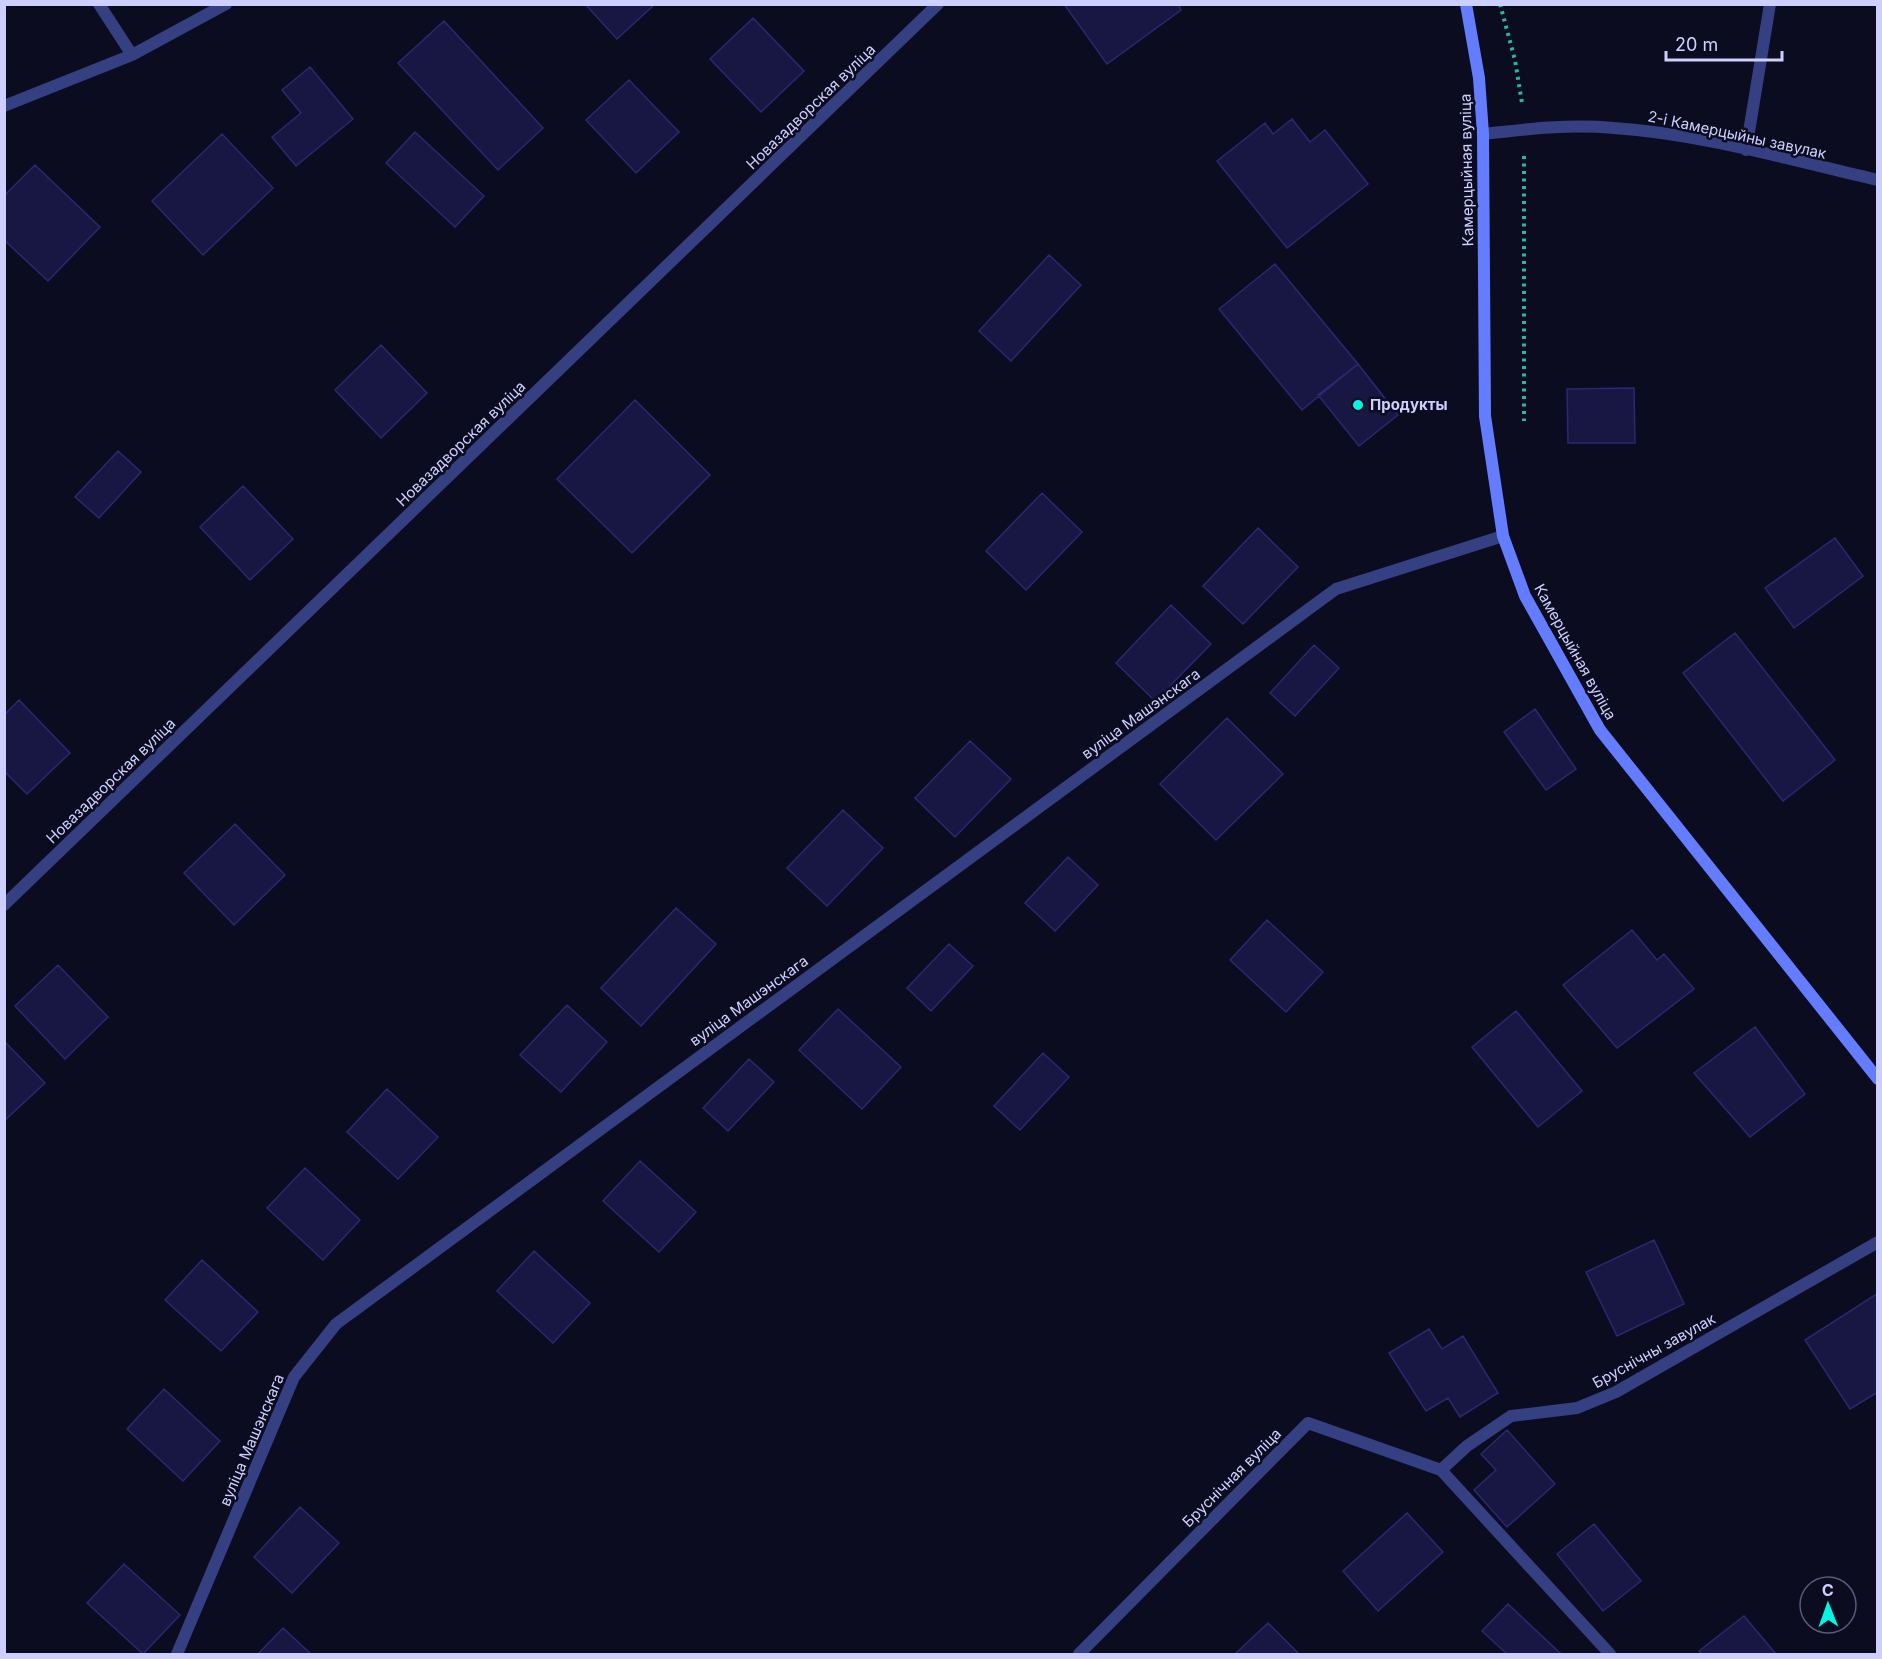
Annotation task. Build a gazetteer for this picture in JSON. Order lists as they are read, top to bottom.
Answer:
{
  "streets": {
    "main road": ["Камерцыйная вуліца"],
    "street": [
      "Новазадворская вуліца",
      "2-і Камерцыйны завулак",
      "вуліца Машэнскага",
      "Бруснічны завулак",
      "Бруснічная вуліца"
    ]
  },
  "crossings": [
    ["2-і Камерцыйны завулак", "Камерцыйная вуліца"],
    ["Камерцыйная вуліца", "вуліца Машэнскага"],
    ["Бруснічны завулак", "Бруснічная вуліца"]
  ],
  "places": ["Продукты"],
  "scale_bar": "20 m",
  "north": "top"
}
